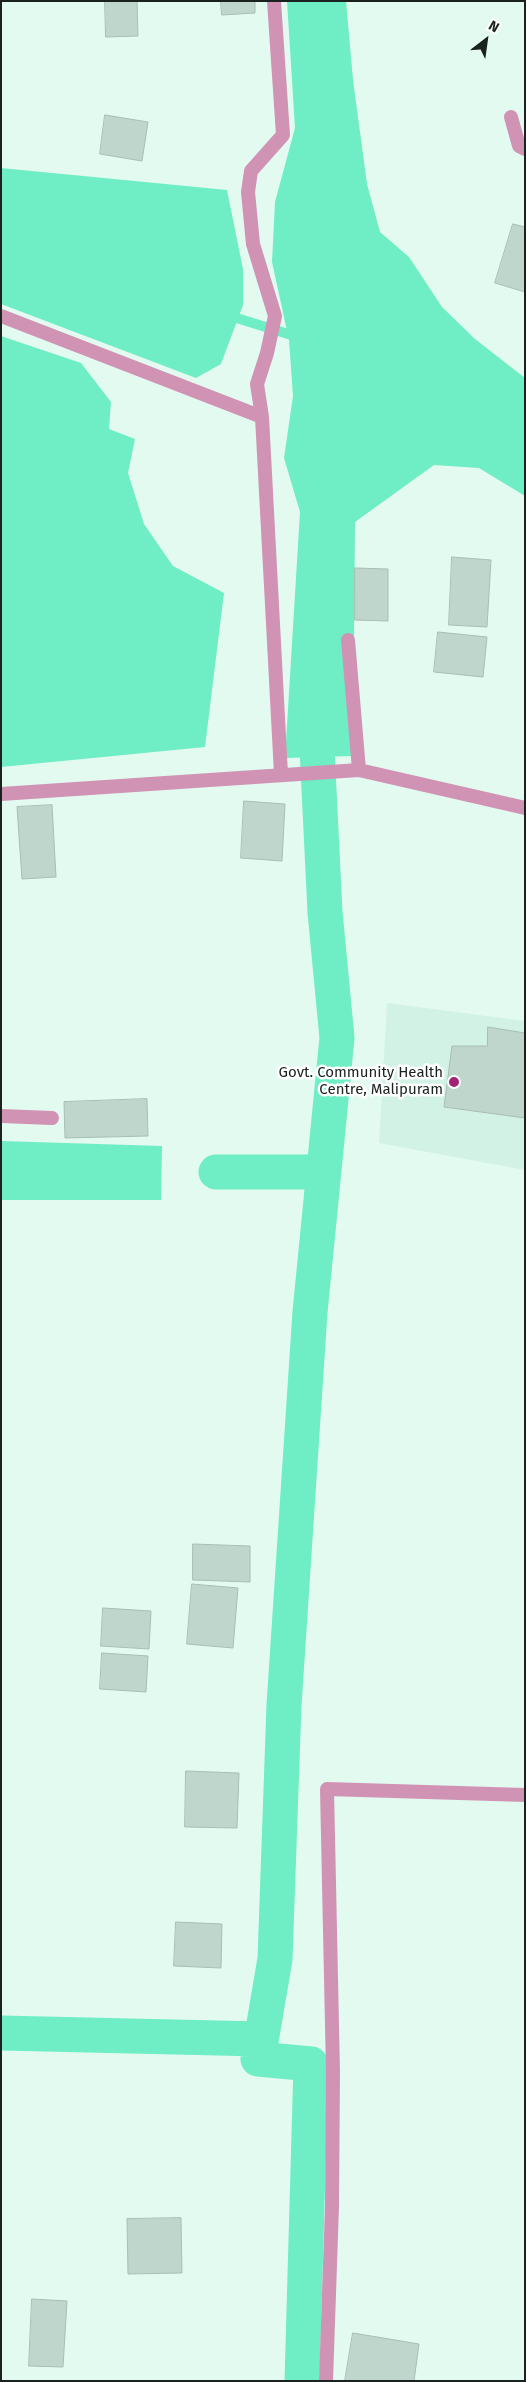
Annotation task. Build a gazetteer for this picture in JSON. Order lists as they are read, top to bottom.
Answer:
{
  "places": ["Govt. Community Health Centre, Malipuram"],
  "north": "top right"
}
